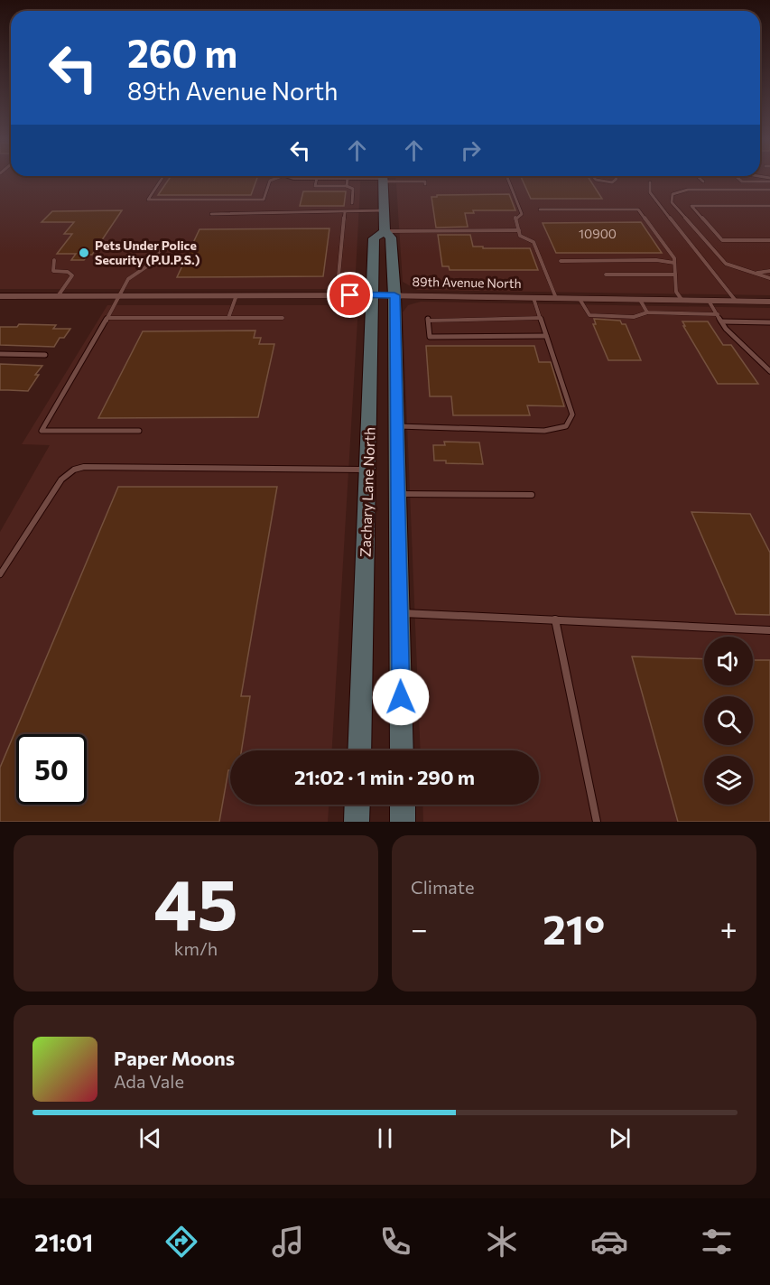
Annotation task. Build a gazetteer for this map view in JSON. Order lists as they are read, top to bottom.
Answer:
{
  "streets": {
    "main road": ["Zachary Lane North"],
    "street": ["89th Avenue North"]
  },
  "crossings": [
    ["89th Avenue North", "Zachary Lane North"]
  ],
  "places": ["Pets Under Police Security (P.U.P.S.)"],
  "house_numbers": ["10900"],
  "page": {
    "turn": ["260 m", "89th Avenue North"],
    "limit": "50",
    "trip": "21:02 · 1 min · 290 m",
    "tile": [
      ["45", "km/h"],
      "Climate"
    ],
    "heat": ["−", "21°", "+"],
    "song": ["Paper Moons", "Ada Vale"],
    "tabs": "21:01"
  }
}
